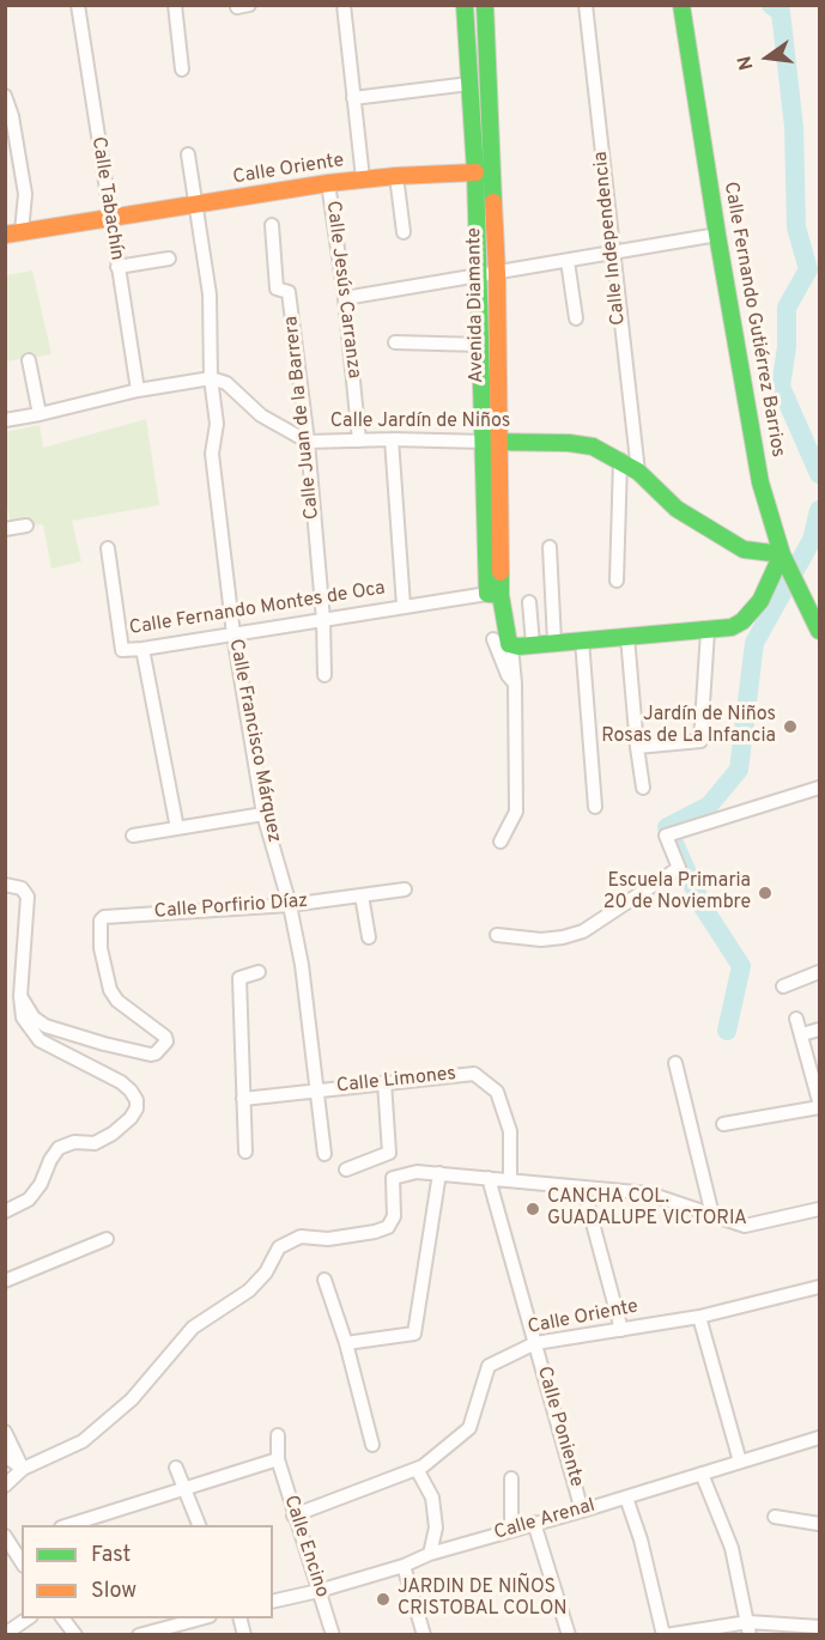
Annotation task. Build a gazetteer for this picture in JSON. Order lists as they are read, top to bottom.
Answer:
{
  "streets": {
    "main road": [
      "Calle Oriente",
      "Avenida Diamante",
      "Calle Fernando Gutiérrez Barrios",
      "Calle Jardín de Niños"
    ],
    "street": [
      "Calle Tabachín",
      "Calle Independencia",
      "Calle Jesús Carranza",
      "Calle Juan de la Barrera",
      "Calle Fernando Montes de Oca",
      "Calle Francisco Márquez",
      "Calle Porfirio Díaz",
      "Calle Limones",
      "Calle Poniente",
      "Calle Arenal",
      "Calle Encino"
    ]
  },
  "crossings": [
    ["Calle Oriente", "Calle Tabachín"],
    ["Calle Oriente", "Calle Jesús Carranza"],
    ["Calle Oriente", "Avenida Diamante"],
    ["Calle Oriente", "Calle Francisco Márquez"],
    ["Calle Oriente", "Calle Poniente"],
    ["Calle Oriente", "Calle Encino"],
    ["Calle Independencia", "Calle Jardín de Niños"],
    ["Calle Jesús Carranza", "Calle Jardín de Niños"],
    ["Avenida Diamante", "Calle Jardín de Niños"],
    ["Avenida Diamante", "Calle Fernando Montes de Oca"],
    ["Calle Fernando Gutiérrez Barrios", "Calle Jardín de Niños"],
    ["Calle Juan de la Barrera", "Calle Jardín de Niños"],
    ["Calle Juan de la Barrera", "Calle Fernando Montes de Oca"],
    ["Calle Jardín de Niños", "Calle Francisco Márquez"],
    ["Calle Fernando Montes de Oca", "Calle Francisco Márquez"],
    ["Calle Francisco Márquez", "Calle Porfirio Díaz"],
    ["Calle Francisco Márquez", "Calle Limones"],
    ["Calle Poniente", "Calle Arenal"],
    ["Calle Arenal", "Calle Encino"]
  ],
  "places": [
    "Jardín de Niños Rosas de La Infancia",
    "Escuela Primaria 20 de Noviembre",
    "CANCHA COL. GUADALUPE VICTORIA",
    "JARDIN DE NIÑOS CRISTOBAL COLON"
  ],
  "legend": ["Fast", "Slow"],
  "north": "left"
}
